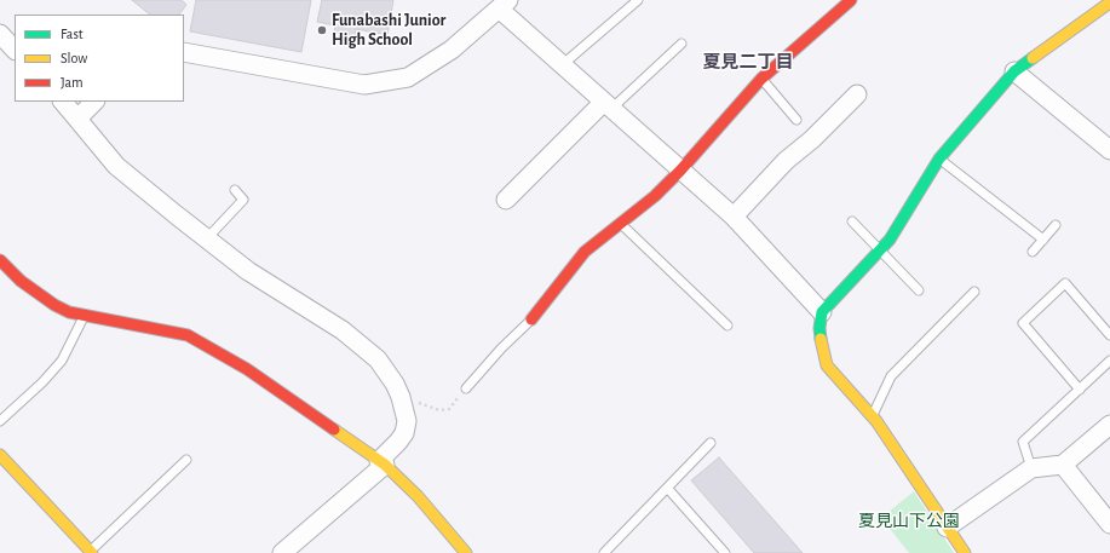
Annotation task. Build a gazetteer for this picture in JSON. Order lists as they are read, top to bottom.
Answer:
{
  "districts": ["夏見二丁目"],
  "parks": ["夏見山下公園"],
  "places": ["Funabashi Junior High School"],
  "legend": ["Fast", "Slow", "Jam"]
}
